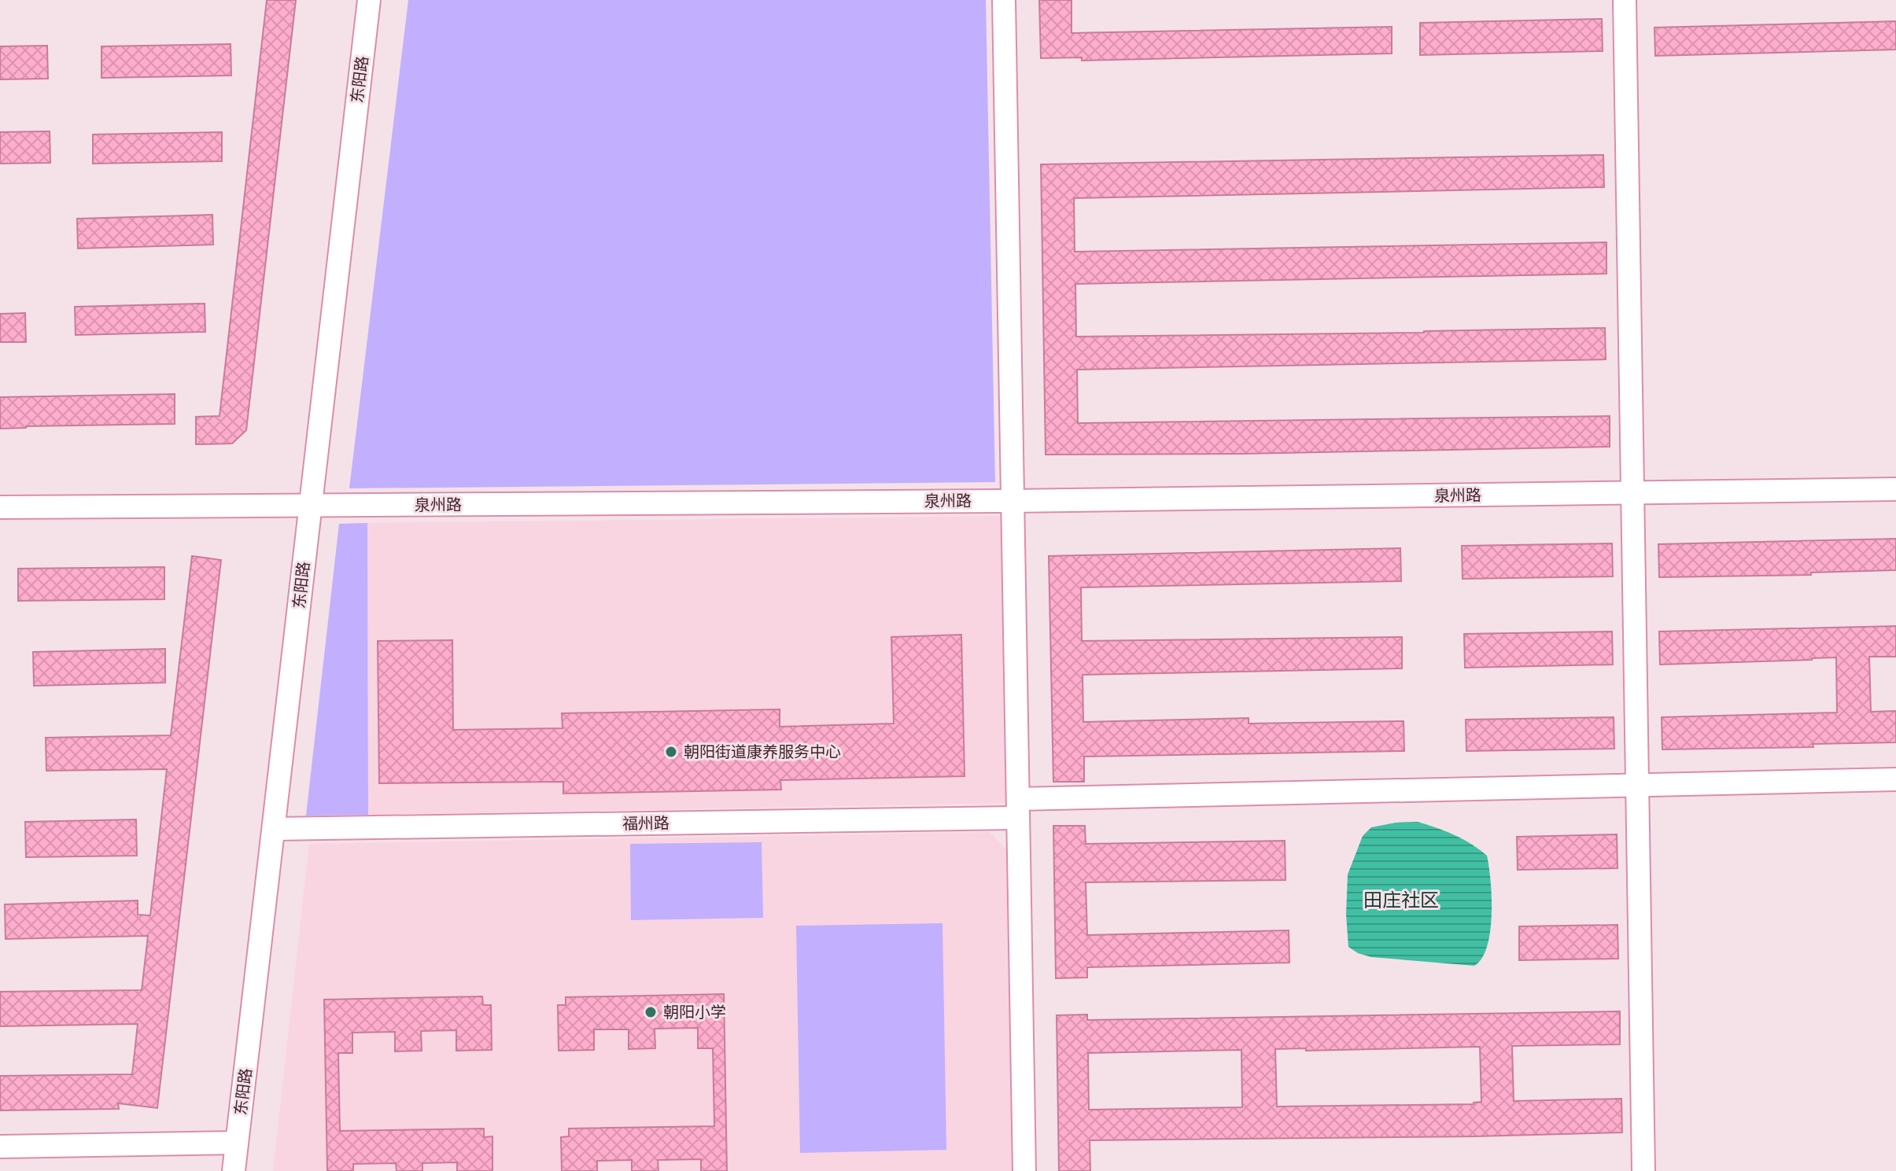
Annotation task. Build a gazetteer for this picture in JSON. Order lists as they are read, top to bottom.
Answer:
{
  "streets": {
    "street": ["东阳路", "泉州路", "福州路"]
  },
  "crossings": [
    ["东阳路", "泉州路"],
    ["东阳路", "福州路"]
  ],
  "districts": ["田庄社区"],
  "places": ["朝阳街道康养服务中心", "朝阳小学"]
}
